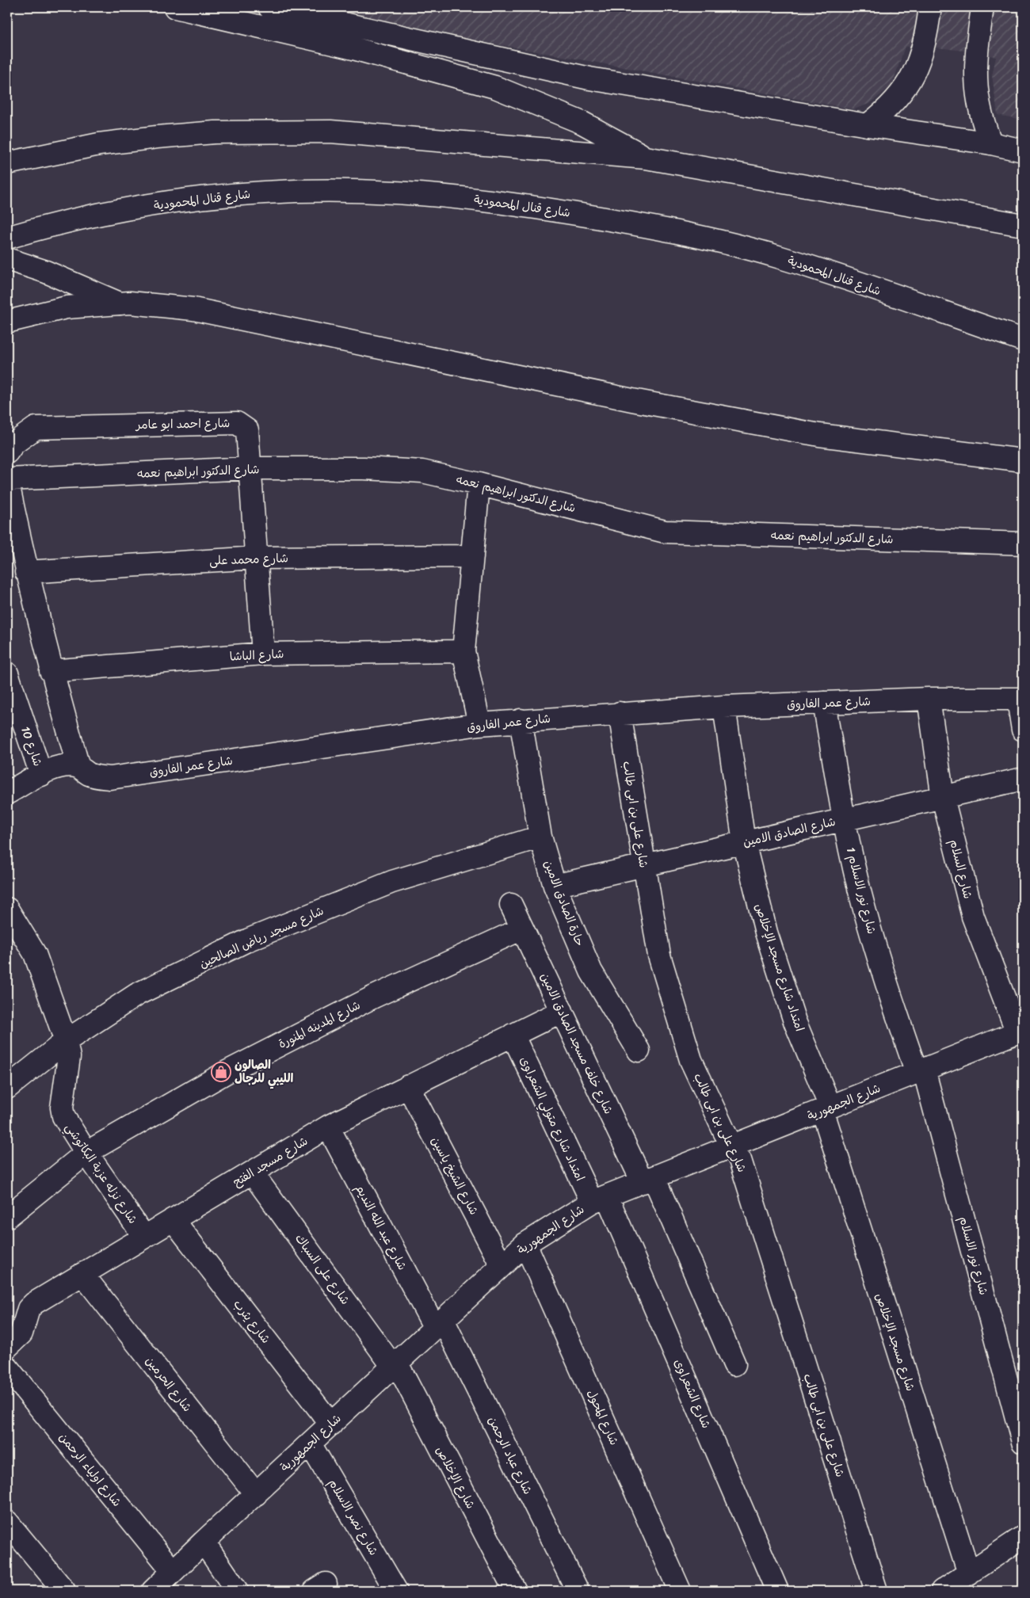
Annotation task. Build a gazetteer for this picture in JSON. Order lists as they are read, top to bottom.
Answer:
{
  "streets": {
    "street": [
      "شارع قنال المحمودية",
      "شارع احمد ابو عامر",
      "شارع الدكتور ابراهيم نعمه",
      "شارع محمد على",
      "شارع الباشا",
      "شارع عمر الفاروق",
      "شارع 10",
      "شارع على بن ابى طالب",
      "شارع الصادق الامين",
      "شارع السلام",
      "شارع نور الاسلام 1",
      "حارة الصادق الامين",
      "شارع مسجد رياض الصالحين",
      "امتداد شارع مسجد الإخلاص",
      "شارع المدينه المنورة",
      "شارع خلف مسجد الصادق الامين",
      "شارع الجمهورية",
      "امتداد شارع متولي الشعراوى",
      "شارع مسجد الفتح",
      "شارع نزله عزبة البكاتوشي",
      "شارع الشيخ ياسين",
      "شارع عبد الله النديم",
      "شارع نور الاسلام",
      "شارع على السباك",
      "شارع يثرب",
      "شارع مسجد الإخلاص",
      "شارع الحرمين",
      "شارع الشعراوى",
      "شارع المحول",
      "شارع عباد الرحمن",
      "شارع اولياء الرحمن",
      "شارع الإخلاص",
      "شارع نصر الاسلام"
    ]
  },
  "crossings": [
    ["شارع احمد ابو عامر", "شارع الدكتور ابراهيم نعمه"],
    ["شارع احمد ابو عامر", "شارع محمد على"],
    ["شارع احمد ابو عامر", "شارع الباشا"],
    ["شارع عمر الفاروق", "شارع 10"],
    ["شارع عمر الفاروق", "شارع على بن ابى طالب"],
    ["شارع عمر الفاروق", "شارع السلام"],
    ["شارع عمر الفاروق", "شارع نور الاسلام 1"],
    ["شارع عمر الفاروق", "حارة الصادق الامين"],
    ["شارع عمر الفاروق", "امتداد شارع مسجد الإخلاص"],
    ["شارع على بن ابى طالب", "شارع الصادق الامين"],
    ["شارع على بن ابى طالب", "شارع الجمهورية"],
    ["شارع الصادق الامين", "شارع السلام"],
    ["شارع الصادق الامين", "شارع نور الاسلام 1"],
    ["شارع الصادق الامين", "حارة الصادق الامين"],
    ["شارع الصادق الامين", "امتداد شارع مسجد الإخلاص"],
    ["شارع السلام", "شارع الجمهورية"],
    ["شارع نور الاسلام 1", "شارع الجمهورية"],
    ["شارع نور الاسلام 1", "شارع نور الاسلام"],
    ["حارة الصادق الامين", "شارع مسجد رياض الصالحين"],
    ["شارع مسجد رياض الصالحين", "شارع نزله عزبة البكاتوشي"],
    ["امتداد شارع مسجد الإخلاص", "شارع الجمهورية"],
    ["امتداد شارع مسجد الإخلاص", "شارع مسجد الإخلاص"],
    ["شارع المدينه المنورة", "شارع خلف مسجد الصادق الامين"],
    ["شارع المدينه المنورة", "شارع نزله عزبة البكاتوشي"],
    ["شارع خلف مسجد الصادق الامين", "شارع الجمهورية"],
    ["شارع خلف مسجد الصادق الامين", "شارع مسجد الفتح"],
    ["شارع الجمهورية", "امتداد شارع متولي الشعراوى"],
    ["شارع الجمهورية", "شارع الشيخ ياسين"],
    ["شارع الجمهورية", "شارع عبد الله النديم"],
    ["شارع الجمهورية", "شارع نور الاسلام"],
    ["شارع الجمهورية", "شارع على السباك"],
    ["شارع الجمهورية", "شارع يثرب"],
    ["شارع الجمهورية", "شارع مسجد الإخلاص"],
    ["شارع الجمهورية", "شارع الحرمين"],
    ["شارع الجمهورية", "شارع الشعراوى"],
    ["شارع الجمهورية", "شارع المحول"],
    ["شارع الجمهورية", "شارع عباد الرحمن"],
    ["شارع الجمهورية", "شارع اولياء الرحمن"],
    ["شارع الجمهورية", "شارع الإخلاص"],
    ["شارع الجمهورية", "شارع نصر الاسلام"],
    ["امتداد شارع متولي الشعراوى", "شارع مسجد الفتح"],
    ["امتداد شارع متولي الشعراوى", "شارع الشعراوى"],
    ["شارع مسجد الفتح", "شارع نزله عزبة البكاتوشي"],
    ["شارع مسجد الفتح", "شارع الشيخ ياسين"],
    ["شارع مسجد الفتح", "شارع عبد الله النديم"],
    ["شارع مسجد الفتح", "شارع على السباك"],
    ["شارع مسجد الفتح", "شارع يثرب"],
    ["شارع مسجد الفتح", "شارع الحرمين"],
    ["شارع عبد الله النديم", "شارع عباد الرحمن"],
    ["شارع على السباك", "شارع الإخلاص"]
  ],
  "places": {
    "shop": ["الصالون الليبي للرجال"]
  }
}
